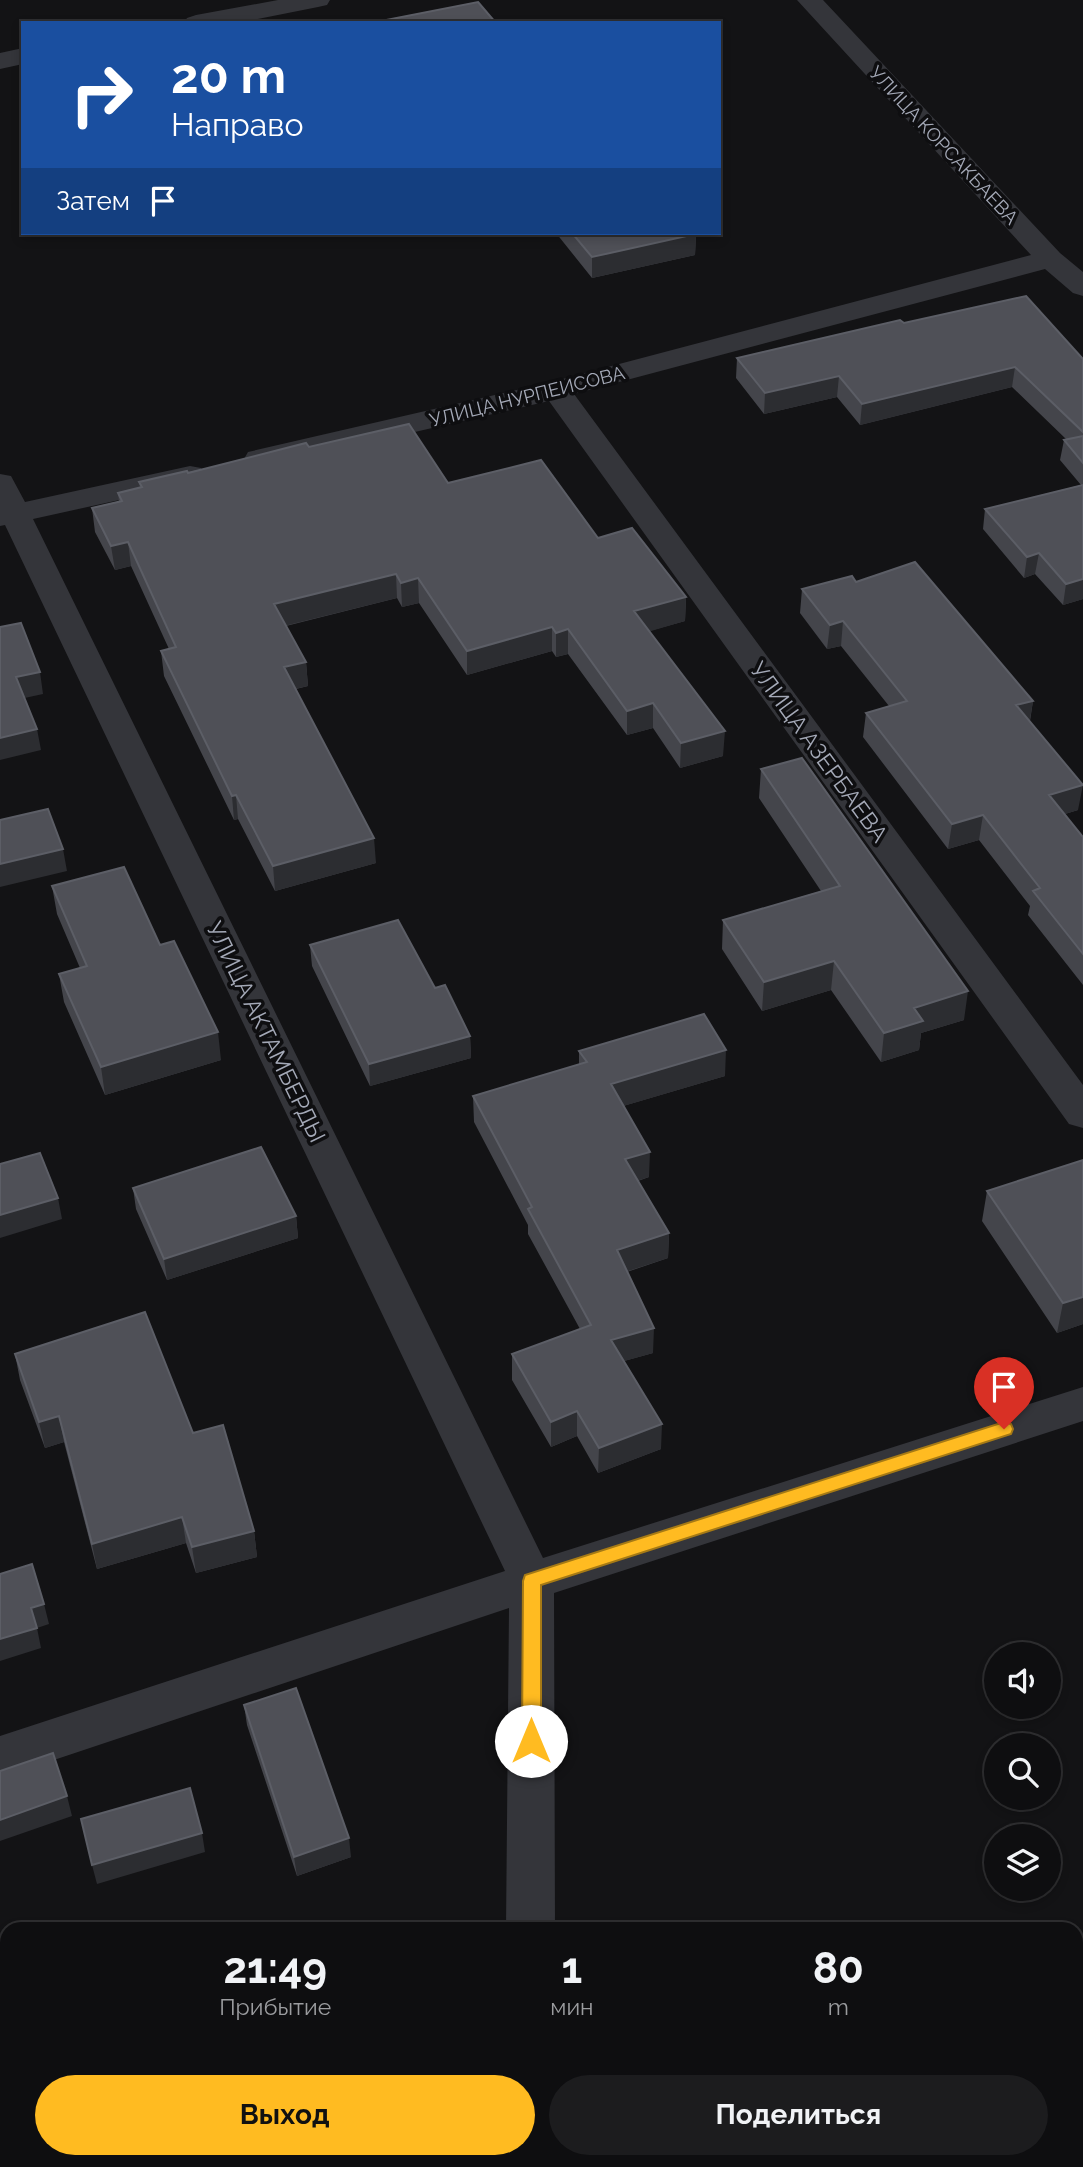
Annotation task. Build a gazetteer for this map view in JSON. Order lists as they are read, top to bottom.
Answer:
{
  "streets": {
    "street": [
      "УЛИЦА КОРСАКБАЕВА",
      "УЛИЦА НУРПЕИСОВА",
      "УЛИЦА АЗЕРБАЕВА",
      "УЛИЦА АКТАМБЕРДЫ"
    ]
  },
  "crossings": [
    ["УЛИЦА КОРСАКБАЕВА", "УЛИЦА НУРПЕИСОВА"],
    ["УЛИЦА НУРПЕИСОВА", "УЛИЦА АЗЕРБАЕВА"],
    ["УЛИЦА НУРПЕИСОВА", "УЛИЦА АКТАМБЕРДЫ"]
  ],
  "page": {
    "turn": ["20 m", "Направо"],
    "then": "Затем",
    "eta": [
      "21:49",
      "Прибытие",
      "1",
      "мин",
      "80",
      "m"
    ],
    "buttons": ["Выход", "Поделиться"]
  }
}
